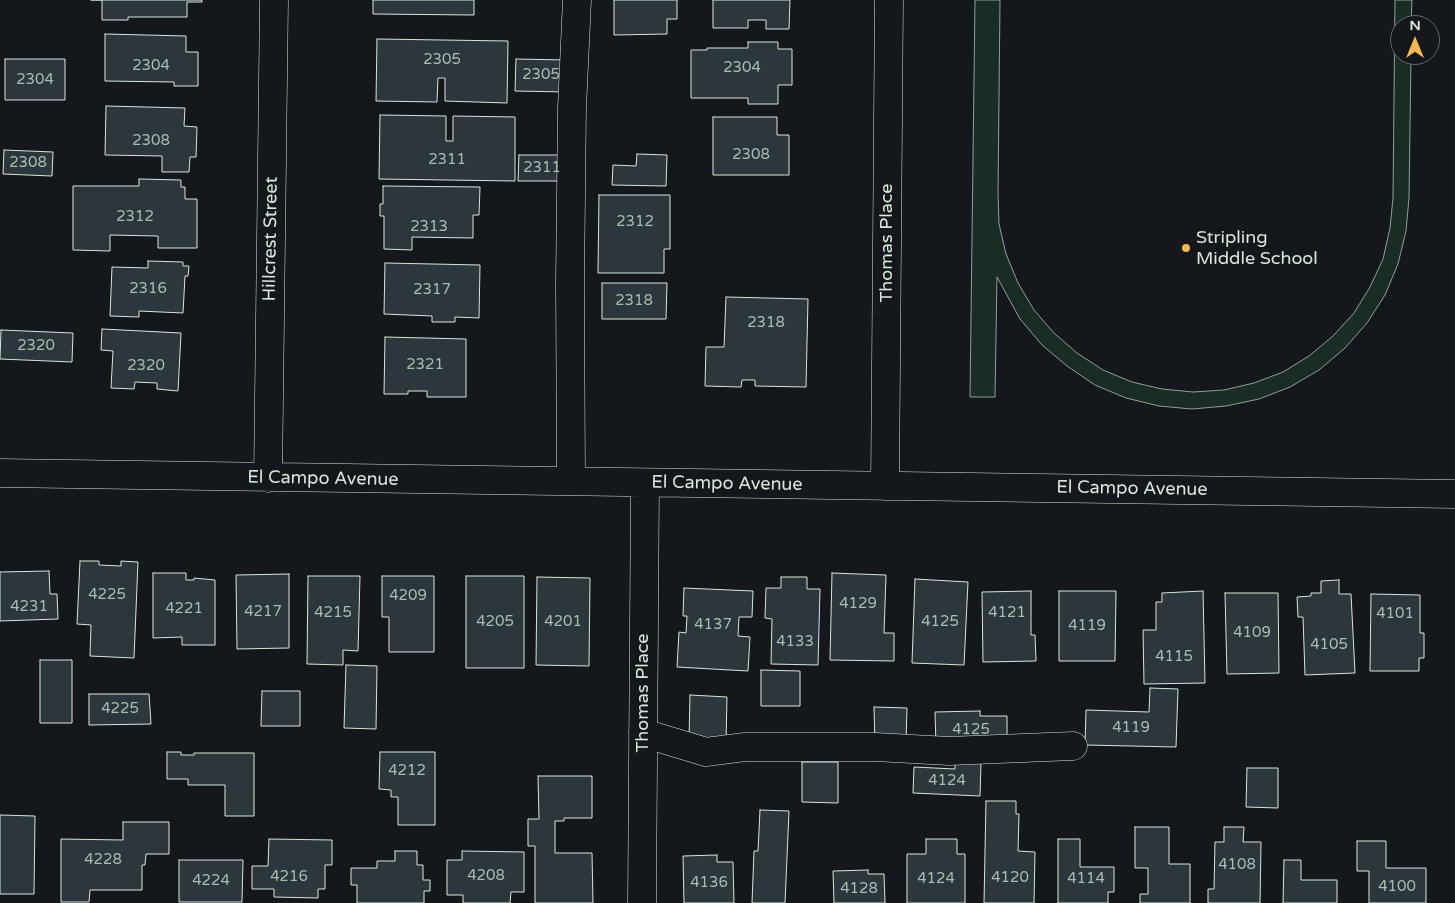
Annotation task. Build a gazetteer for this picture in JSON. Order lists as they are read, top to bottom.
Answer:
{
  "streets": {
    "street": ["Hillcrest Street", "Thomas Place", "El Campo Avenue"]
  },
  "crossings": [
    ["Hillcrest Street", "El Campo Avenue"],
    ["Thomas Place", "El Campo Avenue"]
  ],
  "places": ["Stripling Middle School"],
  "house_numbers": [
    "2305",
    "2304",
    "2304",
    "2305",
    "2304",
    "2308",
    "2308",
    "2311",
    "2308",
    "2311",
    "2312",
    "2312",
    "2313",
    "2316",
    "2317",
    "2318",
    "2318",
    "2320",
    "2321",
    "2320",
    "4225",
    "4209",
    "4129",
    "4231",
    "4221",
    "4217",
    "4215",
    "4121",
    "4101",
    "4205",
    "4201",
    "4125",
    "4137",
    "4119",
    "4109",
    "4133",
    "4105",
    "4115",
    "4225",
    "4119",
    "4125",
    "4212",
    "4124",
    "4228",
    "4108",
    "4208",
    "4216",
    "4120",
    "4124",
    "4114",
    "4224",
    "4136",
    "4100",
    "4128"
  ],
  "north": "top"
}
